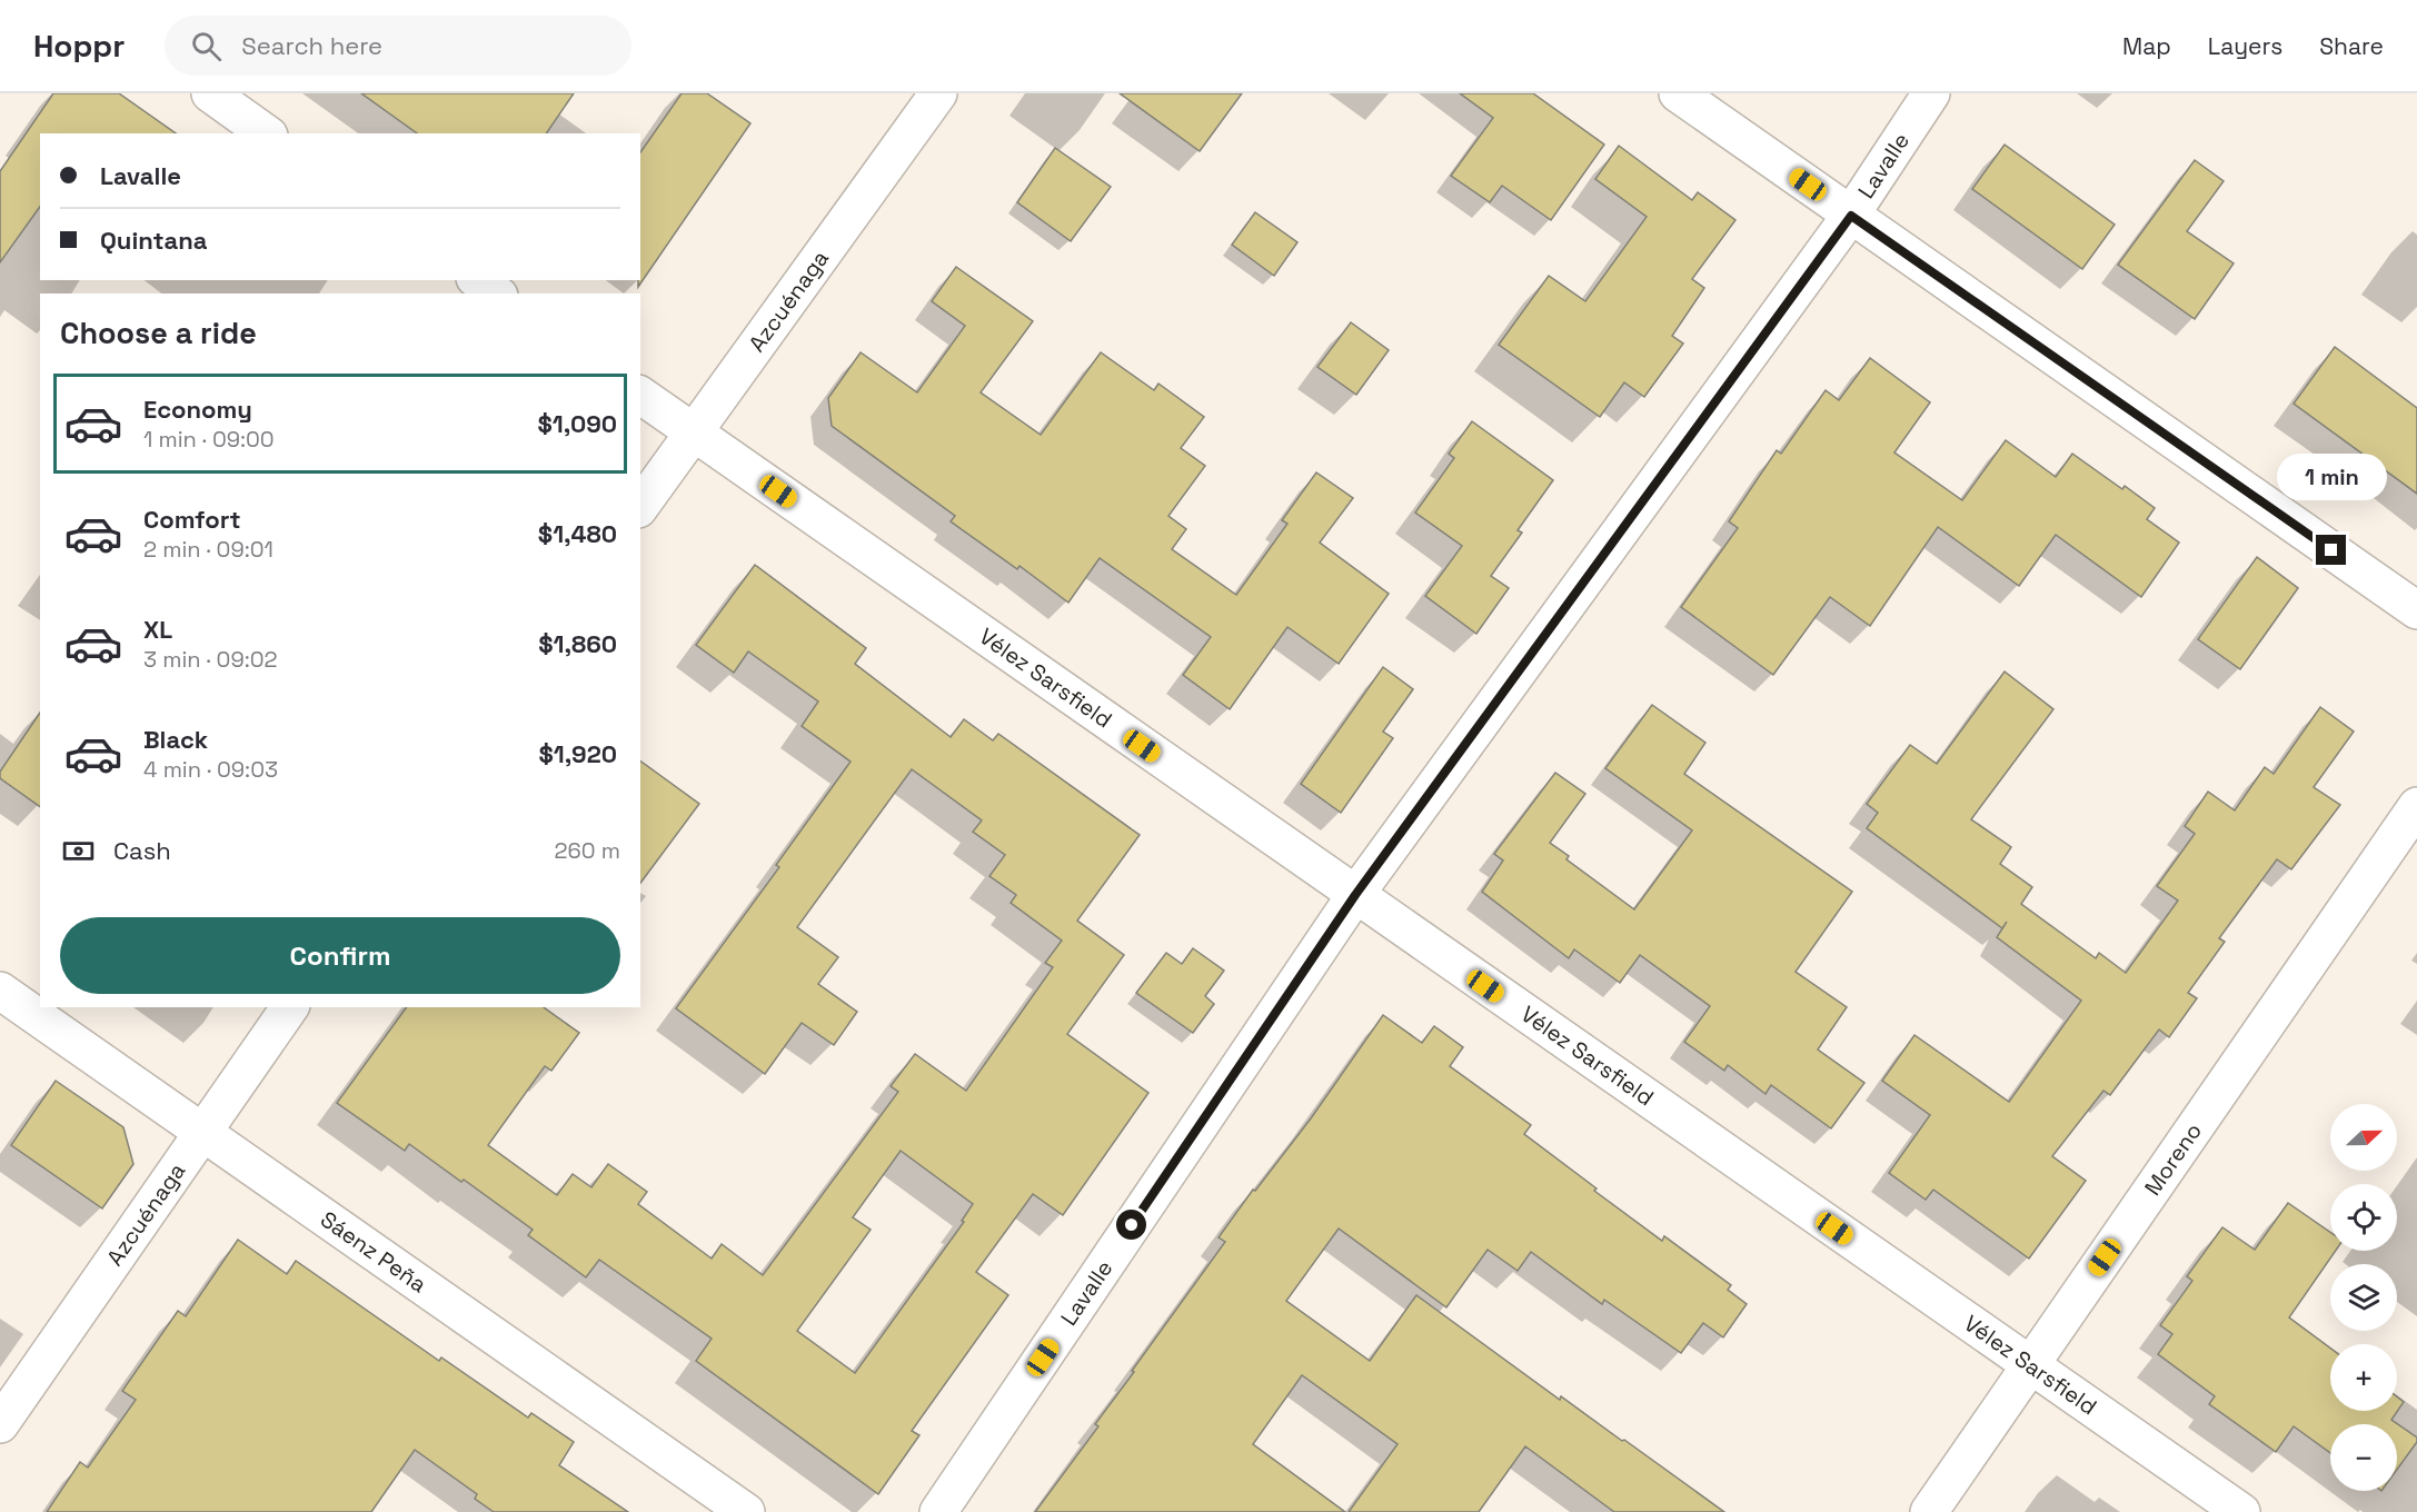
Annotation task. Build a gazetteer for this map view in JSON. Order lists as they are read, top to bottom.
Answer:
{
  "streets": {
    "street": [
      "Lavalle",
      "Azcuénaga",
      "Vélez Sarsfield",
      "Moreno",
      "Sáenz Peña"
    ]
  },
  "crossings": [
    ["Lavalle", "Vélez Sarsfield"],
    ["Azcuénaga", "Vélez Sarsfield"],
    ["Azcuénaga", "Sáenz Peña"],
    ["Vélez Sarsfield", "Moreno"]
  ],
  "north": "right",
  "page": {
    "header": "Hoppr",
    "search": "Search here",
    "nav": ["Map", "Layers", "Share"],
    "banner": ["Lavalle", "Quintana"],
    "heading": "Choose a ride",
    "list": [
      {
        "name": "Economy",
        "note": "1 min · 09:00",
        "value": "$1,090"
      },
      {
        "name": "Comfort",
        "note": "2 min · 09:01",
        "value": "$1,480"
      },
      {
        "name": "XL",
        "note": "3 min · 09:02",
        "value": "$1,860"
      },
      {
        "name": "Black",
        "note": "4 min · 09:03",
        "value": "$1,920"
      }
    ],
    "bubble": "1 min",
    "pay": ["Cash", "260 m"],
    "buttons": "Confirm",
    "map_buttons": ["+", "−"]
  }
}
